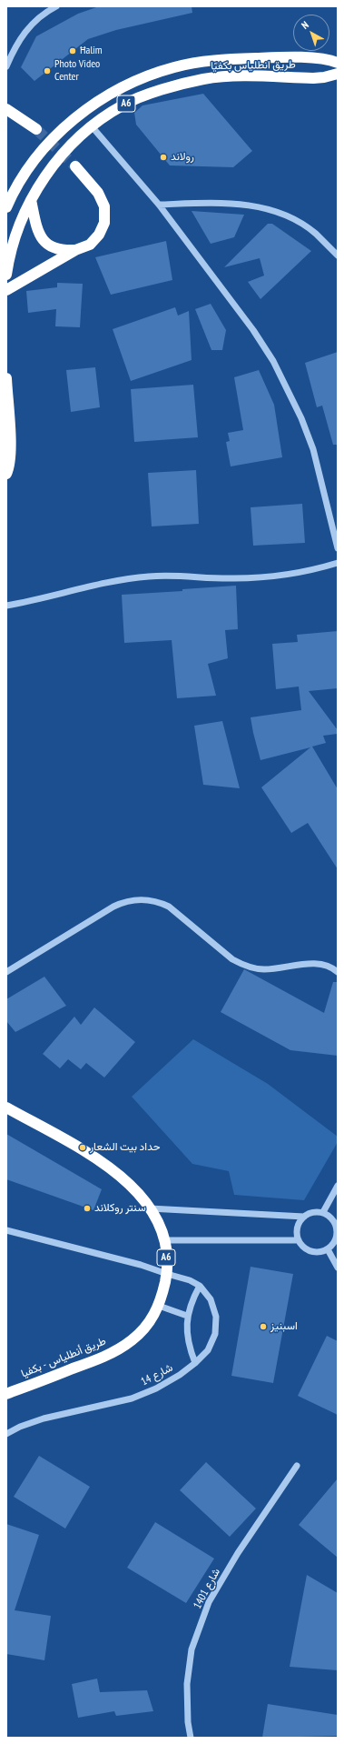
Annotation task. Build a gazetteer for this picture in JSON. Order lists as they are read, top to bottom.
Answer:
{
  "streets": {
    "highway": ["طريق انطلياس بكفيّا", "A6", "طريق أنطلياس - بكفيا"],
    "street": ["شارع 14", "شارع 1401"]
  },
  "crossings": [
    ["طريق أنطلياس - بكفيا", "شارع 14"]
  ],
  "places": [
    "Ħalim",
    "Photo Video Center",
    "رولاند",
    "حداد بيت الشعار",
    "سنتر روكلاند",
    "اسبنيز"
  ],
  "north": "top left"
}
